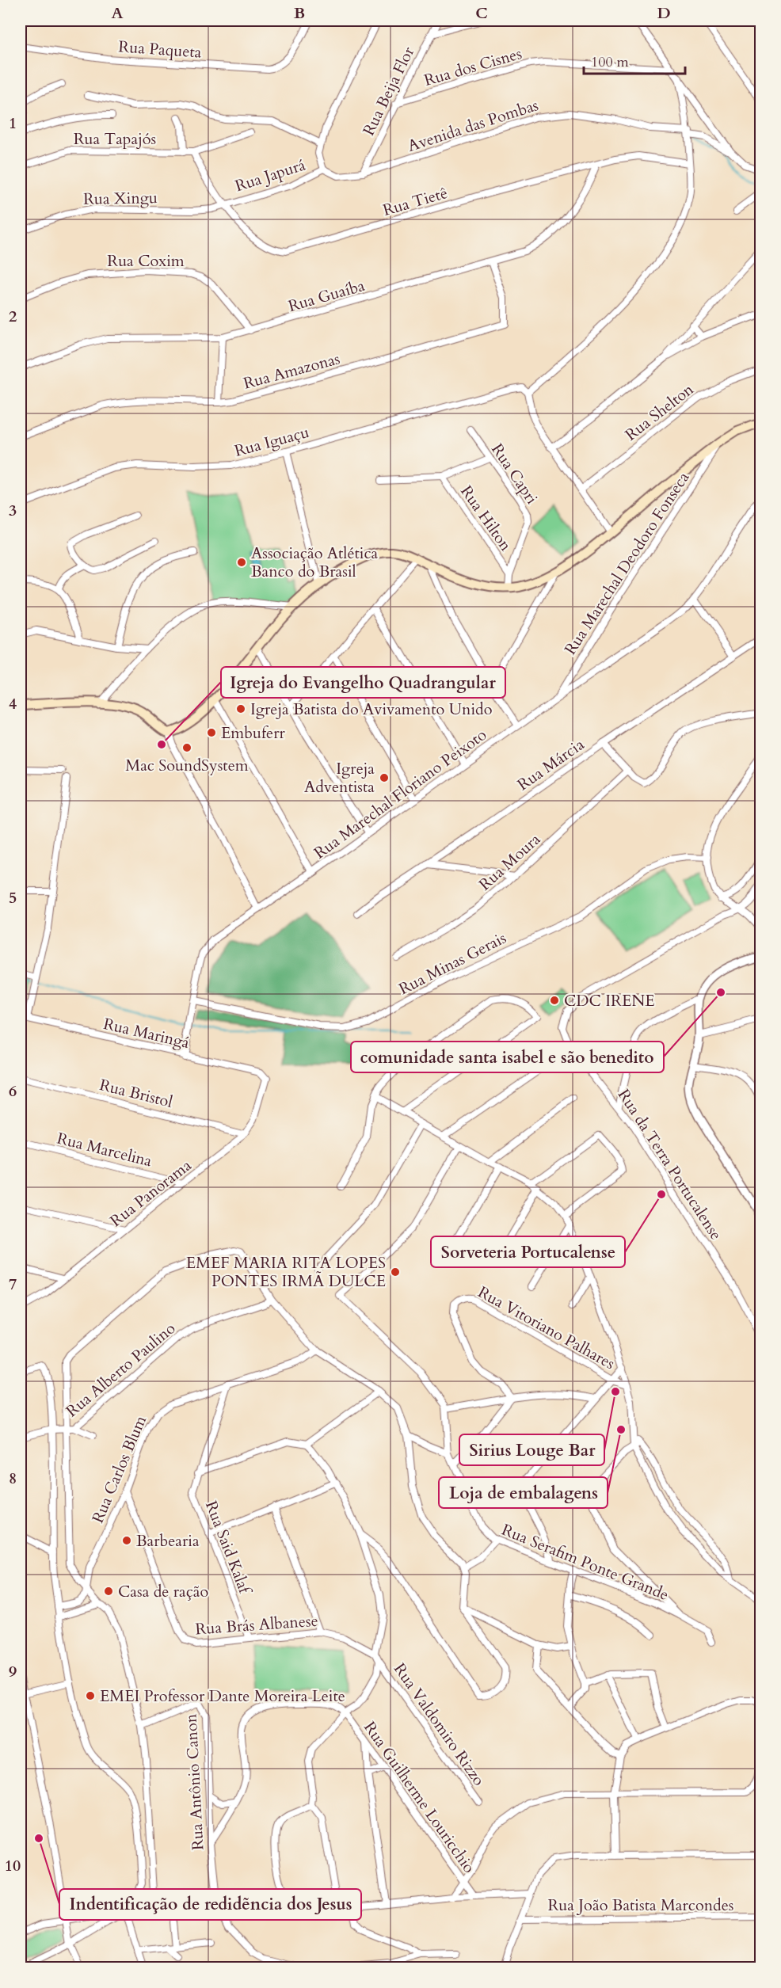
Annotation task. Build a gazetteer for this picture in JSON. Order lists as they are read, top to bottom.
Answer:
{
  "streets": {
    "street": [
      "Rua Paqueta",
      "Rua dos Cisnes",
      "Rua Beija Flor",
      "Avenida das Pombas",
      "Rua Tapajós",
      "Rua Japurá",
      "Rua Xingu",
      "Rua Tietê",
      "Rua Coxim",
      "Rua Guaíba",
      "Rua Amazonas",
      "Rua Shelton",
      "Rua Iguaçu",
      "Rua Capri",
      "Rua Hilton",
      "Rua Marechal Deodoro Fonseca",
      "Rua Márcia",
      "Rua Marechal Floriano Peixoto",
      "Rua Moura",
      "Rua Minas Gerais",
      "Rua Maringá",
      "Rua Bristol",
      "Rua Marcelina",
      "Rua da Terra Portucalense",
      "Rua Panorama",
      "Rua Vitoriano Palhares",
      "Rua Alberto Paulino",
      "Rua Carlos Blum",
      "Rua Said Kalaf",
      "Rua Serafim Ponte Grande",
      "Rua Brás Albanese",
      "Rua Valdomiro Rizzo",
      "Rua Antônio Canon",
      "Rua Guilherme Louricchio",
      "Rua João Batista Marcondes"
    ]
  },
  "crossings": [
    ["Rua dos Cisnes", "Rua Beija Flor"],
    ["Rua Beija Flor", "Avenida das Pombas"],
    ["Avenida das Pombas", "Rua Japurá"],
    ["Rua Tapajós", "Rua Tietê"],
    ["Rua Japurá", "Rua Xingu"],
    ["Rua Japurá", "Rua Tietê"],
    ["Rua Xingu", "Rua Tietê"],
    ["Rua Tietê", "Rua Guaíba"],
    ["Rua Coxim", "Rua Guaíba"],
    ["Rua Guaíba", "Rua Amazonas"],
    ["Rua Capri", "Rua Hilton"],
    ["Rua Marechal Deodoro Fonseca", "Rua Marechal Floriano Peixoto"],
    ["Rua Marechal Floriano Peixoto", "Rua Minas Gerais"],
    ["Rua Marechal Floriano Peixoto", "Rua Maringá"],
    ["Rua Maringá", "Rua Panorama"],
    ["Rua Bristol", "Rua Panorama"],
    ["Rua Marcelina", "Rua Panorama"],
    ["Rua Carlos Blum", "Rua Said Kalaf"],
    ["Rua Carlos Blum", "Rua Brás Albanese"],
    ["Rua Said Kalaf", "Rua Brás Albanese"],
    ["Rua Brás Albanese", "Rua Valdomiro Rizzo"]
  ],
  "places": [
    "Associação Atlética Banco do Brasil",
    "Igreja Batista do Avivamento Unido",
    "Embuferr",
    "Igreja do Evangelho Quadrangular",
    "Mac SoundSystem",
    "Igreja Adventista",
    "comunidade santa isabel e são benedito",
    "CDC IRENE",
    "Sorveteria Portucalense",
    "EMEF MARIA RITA LOPES PONTES IRMÃ DULCE",
    "Sirius Louge Bar",
    "Loja de embalagens",
    "Barbearia",
    "Casa de ração",
    "EMEI Professor Dante Moreira Leite",
    "Indentificação de redidẽncia dos Jesus"
  ],
  "scale_bar": "100 m",
  "grid": {
    "columns": [
      "A",
      "B",
      "C",
      "D"
    ],
    "rows": [
      "1",
      "2",
      "3",
      "4",
      "5",
      "6",
      "7",
      "8",
      "9",
      "10"
    ]
  }
}
